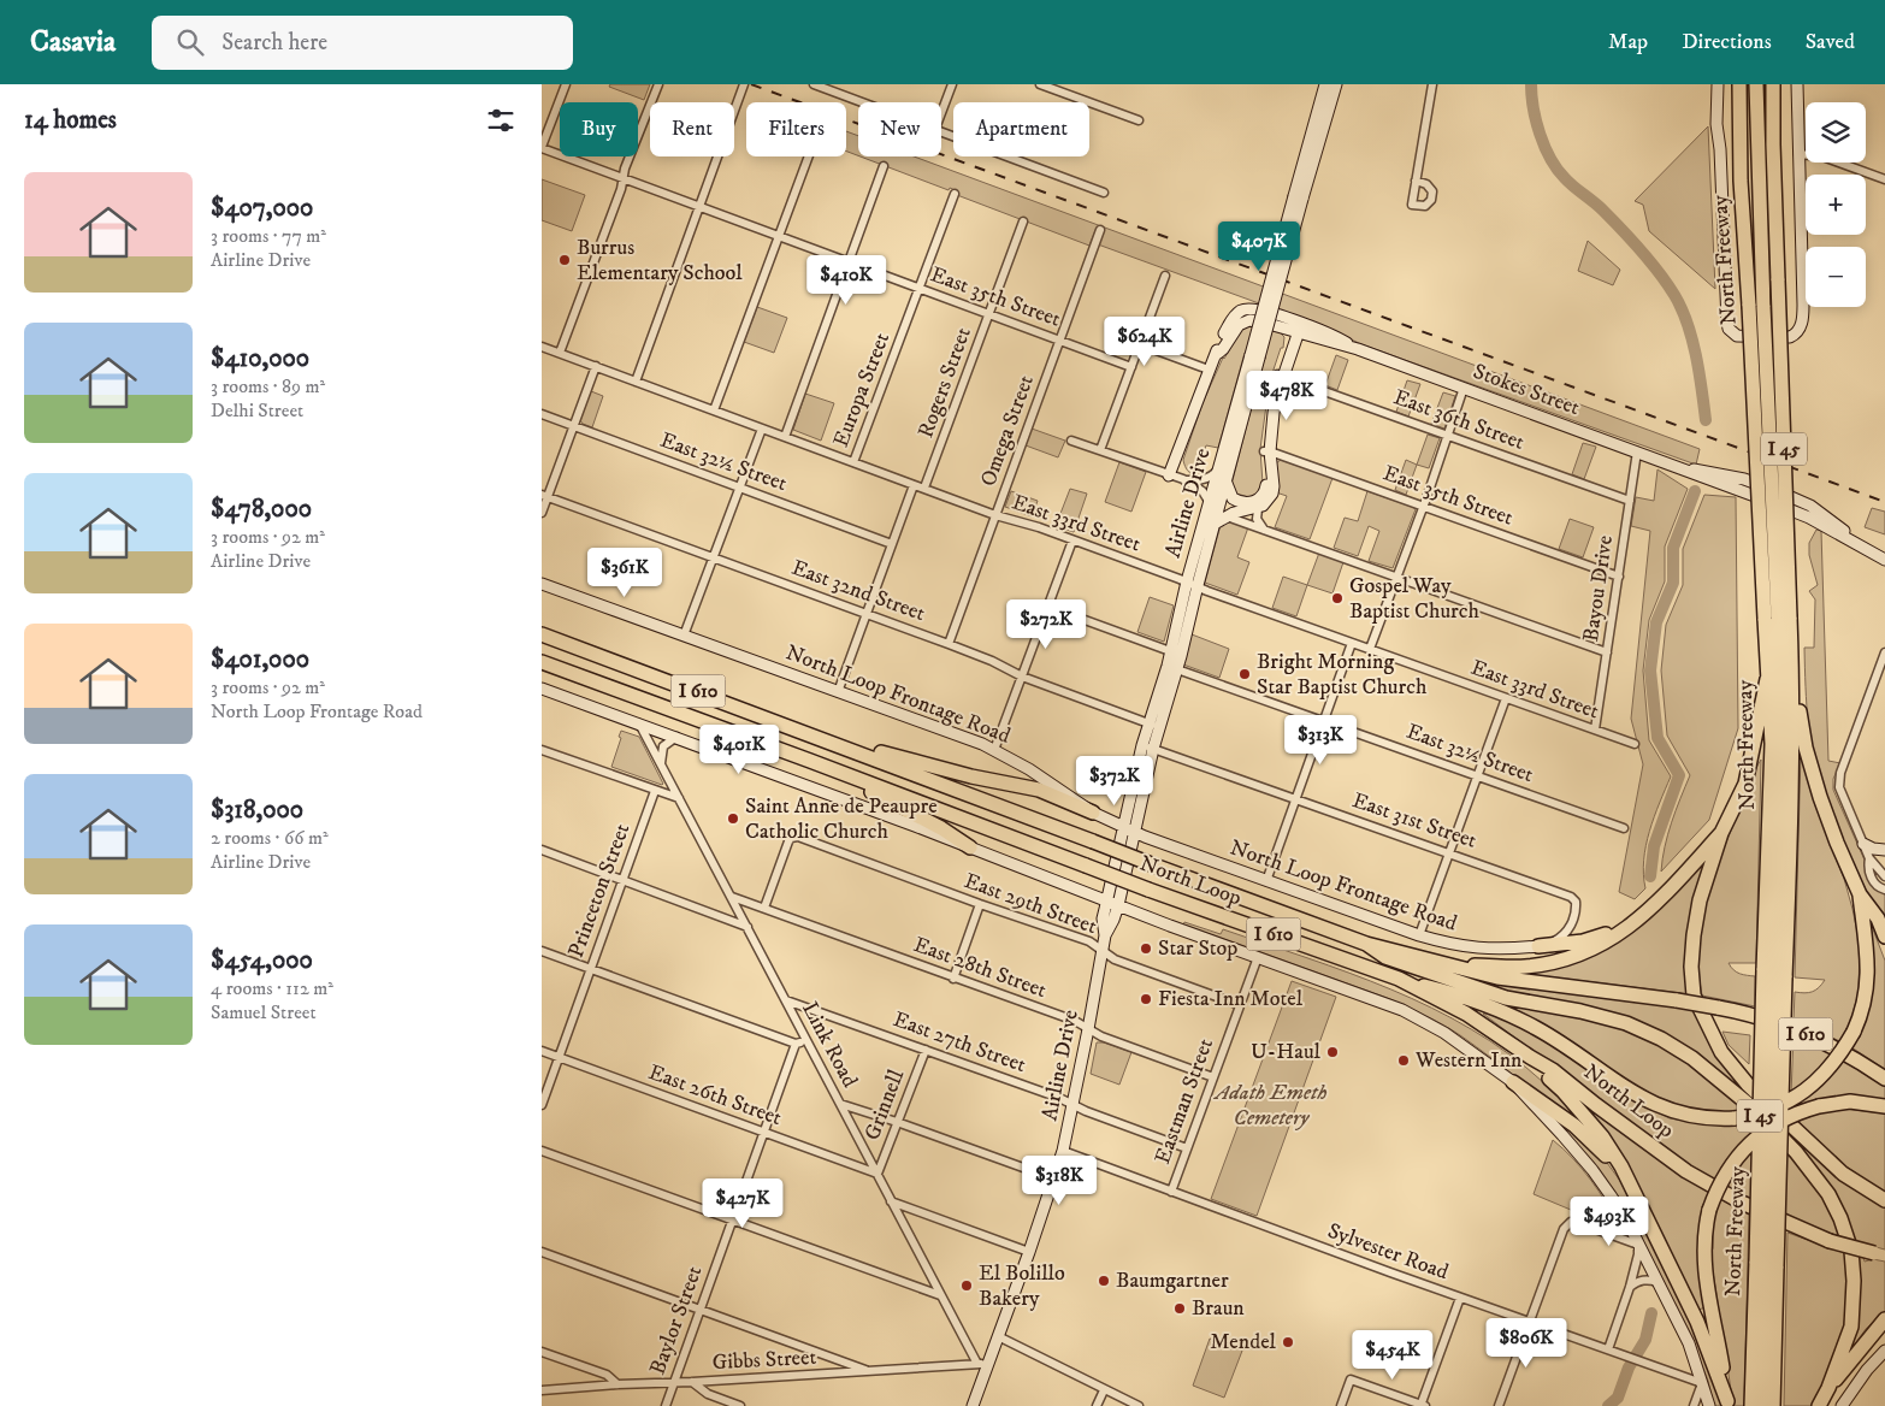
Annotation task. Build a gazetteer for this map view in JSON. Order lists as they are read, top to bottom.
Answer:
{
  "streets": {
    "highway": [
      "North Freeway",
      "I 45",
      "I 610",
      "North Loop"
    ],
    "main road": ["Stokes Street", "Airline Drive", "North Loop Frontage Road"],
    "street": [
      "East 35th Street",
      "Rogers Street",
      "Europa Street",
      "East 36th Street",
      "Omega Street",
      "East 32½ Street",
      "East 33rd Street",
      "Bayou Drive",
      "East 32nd Street",
      "East 31st Street",
      "Princeton Street",
      "East 29th Street",
      "East 28th Street",
      "East 27th Street",
      "Link Road",
      "East 26th Street",
      "Eastman Street",
      "Grinnell",
      "Sylvester Road",
      "Baylor Street",
      "Gibbs Street"
    ]
  },
  "crossings": [
    ["East 35th Street", "Rogers Street"],
    ["East 35th Street", "Europa Street"],
    ["East 35th Street", "Omega Street"],
    ["East 35th Street", "Airline Drive"],
    ["East 35th Street", "Bayou Drive"],
    ["Rogers Street", "East 33rd Street"],
    ["Europa Street", "East 33rd Street"],
    ["Stokes Street", "Airline Drive"],
    ["Stokes Street", "Bayou Drive"],
    ["East 36th Street", "Airline Drive"],
    ["East 36th Street", "Bayou Drive"],
    ["Omega Street", "East 33rd Street"],
    ["Omega Street", "East 32nd Street"],
    ["East 32½ Street", "Airline Drive"],
    ["Airline Drive", "East 33rd Street"],
    ["Airline Drive", "East 32nd Street"],
    ["Airline Drive", "North Loop Frontage Road"],
    ["Airline Drive", "East 31st Street"],
    ["Airline Drive", "East 29th Street"],
    ["Airline Drive", "East 28th Street"],
    ["Airline Drive", "East 27th Street"],
    ["Airline Drive", "Link Road"],
    ["Airline Drive", "Sylvester Road"],
    ["Airline Drive", "Gibbs Street"],
    ["East 33rd Street", "Bayou Drive"],
    ["North Loop Frontage Road", "East 31st Street"],
    ["Princeton Street", "East 26th Street"],
    ["East 29th Street", "East 28th Street"],
    ["East 29th Street", "Eastman Street"],
    ["East 28th Street", "Link Road"],
    ["East 28th Street", "Eastman Street"],
    ["East 27th Street", "Link Road"],
    ["East 27th Street", "Eastman Street"],
    ["East 27th Street", "Grinnell"],
    ["Link Road", "East 26th Street"],
    ["Link Road", "Grinnell"],
    ["Link Road", "Gibbs Street"],
    ["East 26th Street", "Grinnell"],
    ["East 26th Street", "Baylor Street"],
    ["Eastman Street", "Sylvester Road"],
    ["Baylor Street", "Gibbs Street"]
  ],
  "parks": ["Adath Emeth Cemetery"],
  "places": [
    "Burrus Elementary School",
    "Gospel Way Baptist Church",
    "Bright Morning Star Baptist Church",
    "Saint Anne de Peaupre Catholic Church",
    "Star Stop",
    "Fiesta Inn Motel",
    "U-Haul",
    "Western Inn",
    "Baumgartner",
    "El Bolillo Bakery",
    "Braun",
    "Mendel"
  ],
  "page": {
    "header": "Casavia",
    "search": "Search here",
    "nav": ["Map", "Directions", "Saved"],
    "heading": "14 homes",
    "map_buttons": ["+", "−"],
    "chip": [
      "Buy",
      "Rent",
      "Filters",
      "New",
      "Apartment"
    ],
    "list": [
      {
        "name": "$407,000",
        "note": "3 rooms · 77 m² · Airline Drive"
      },
      {
        "name": "$410,000",
        "note": "3 rooms · 89 m² · Delhi Street"
      },
      {
        "name": "$478,000",
        "note": "3 rooms · 92 m² · Airline Drive"
      },
      {
        "name": "$401,000",
        "note": "3 rooms · 92 m² · North Loop Frontage Road"
      },
      {
        "name": "$318,000",
        "note": "2 rooms · 66 m² · Airline Drive"
      },
      {
        "name": "$454,000",
        "note": "4 rooms · 112 m² · Samuel Street"
      }
    ],
    "price": [
      "$407K",
      "$410K",
      "$624K",
      "$478K",
      "$361K",
      "$272K",
      "$313K",
      "$401K",
      "$372K",
      "$318K",
      "$427K",
      "$493K",
      "$806K",
      "$454K"
    ]
  }
}
